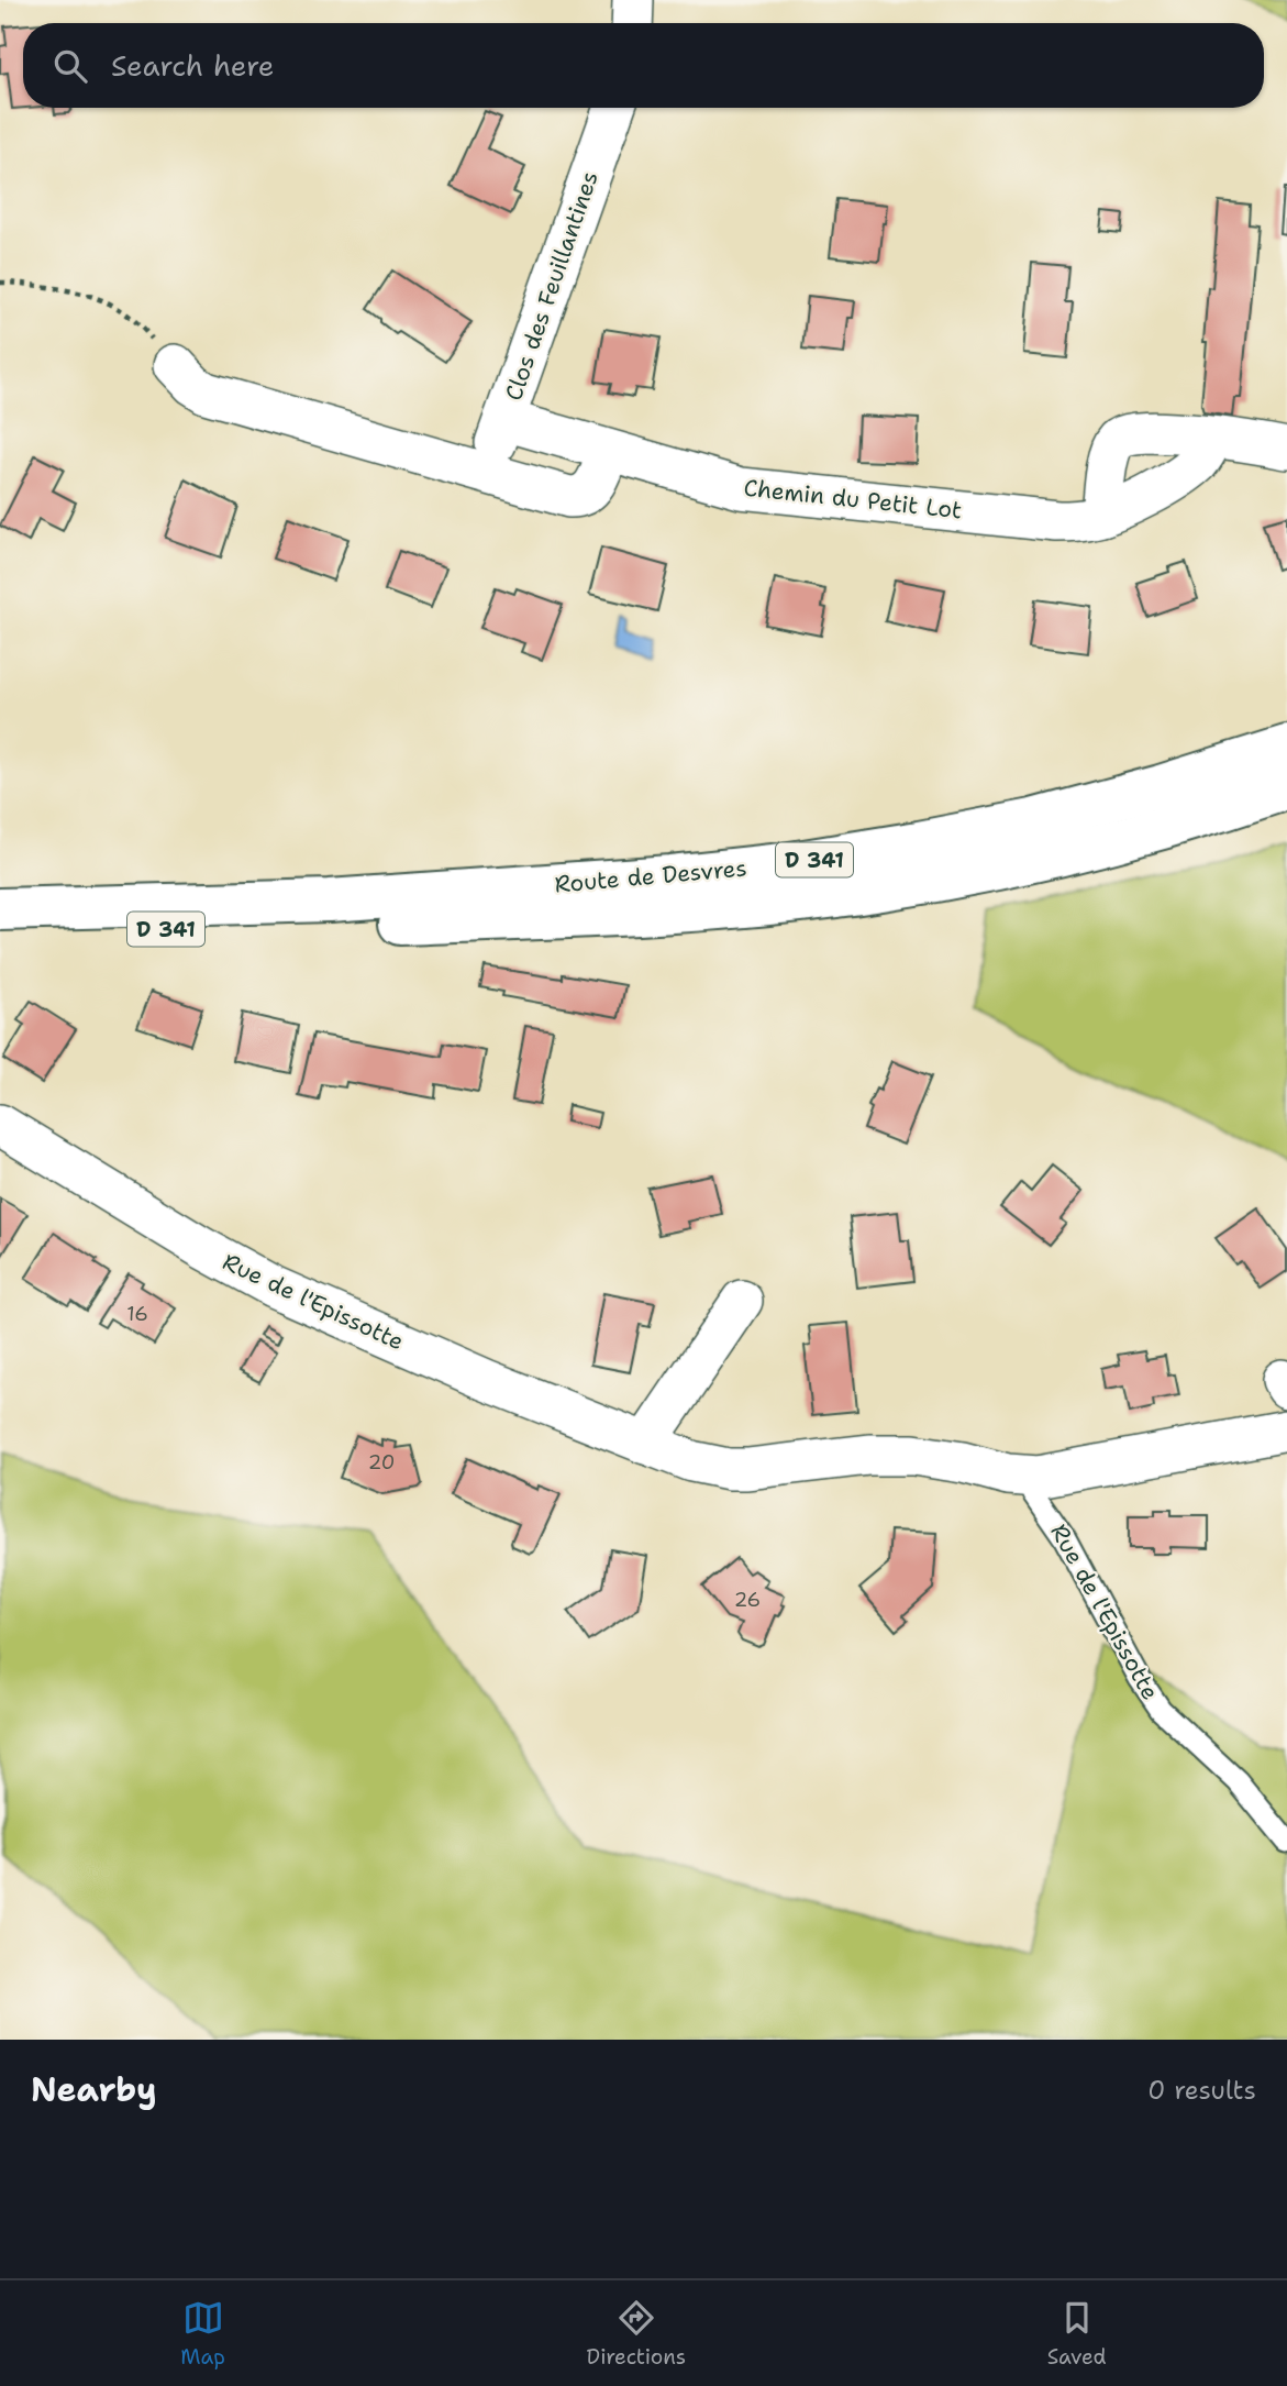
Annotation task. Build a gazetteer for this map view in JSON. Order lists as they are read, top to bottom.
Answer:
{
  "streets": {
    "main road": ["D 341", "Route de Desvres"],
    "street": ["Clos des Feuillantines", "Chemin du Petit Lot", "Rue de l'Epissotte"]
  },
  "crossings": [
    ["Clos des Feuillantines", "Chemin du Petit Lot"]
  ],
  "house_numbers": ["16", "20", "26"],
  "page": {
    "search": "Search here",
    "heading": ["Nearby", "0 results"],
    "nav": ["Map", "Directions", "Saved"]
  }
}
